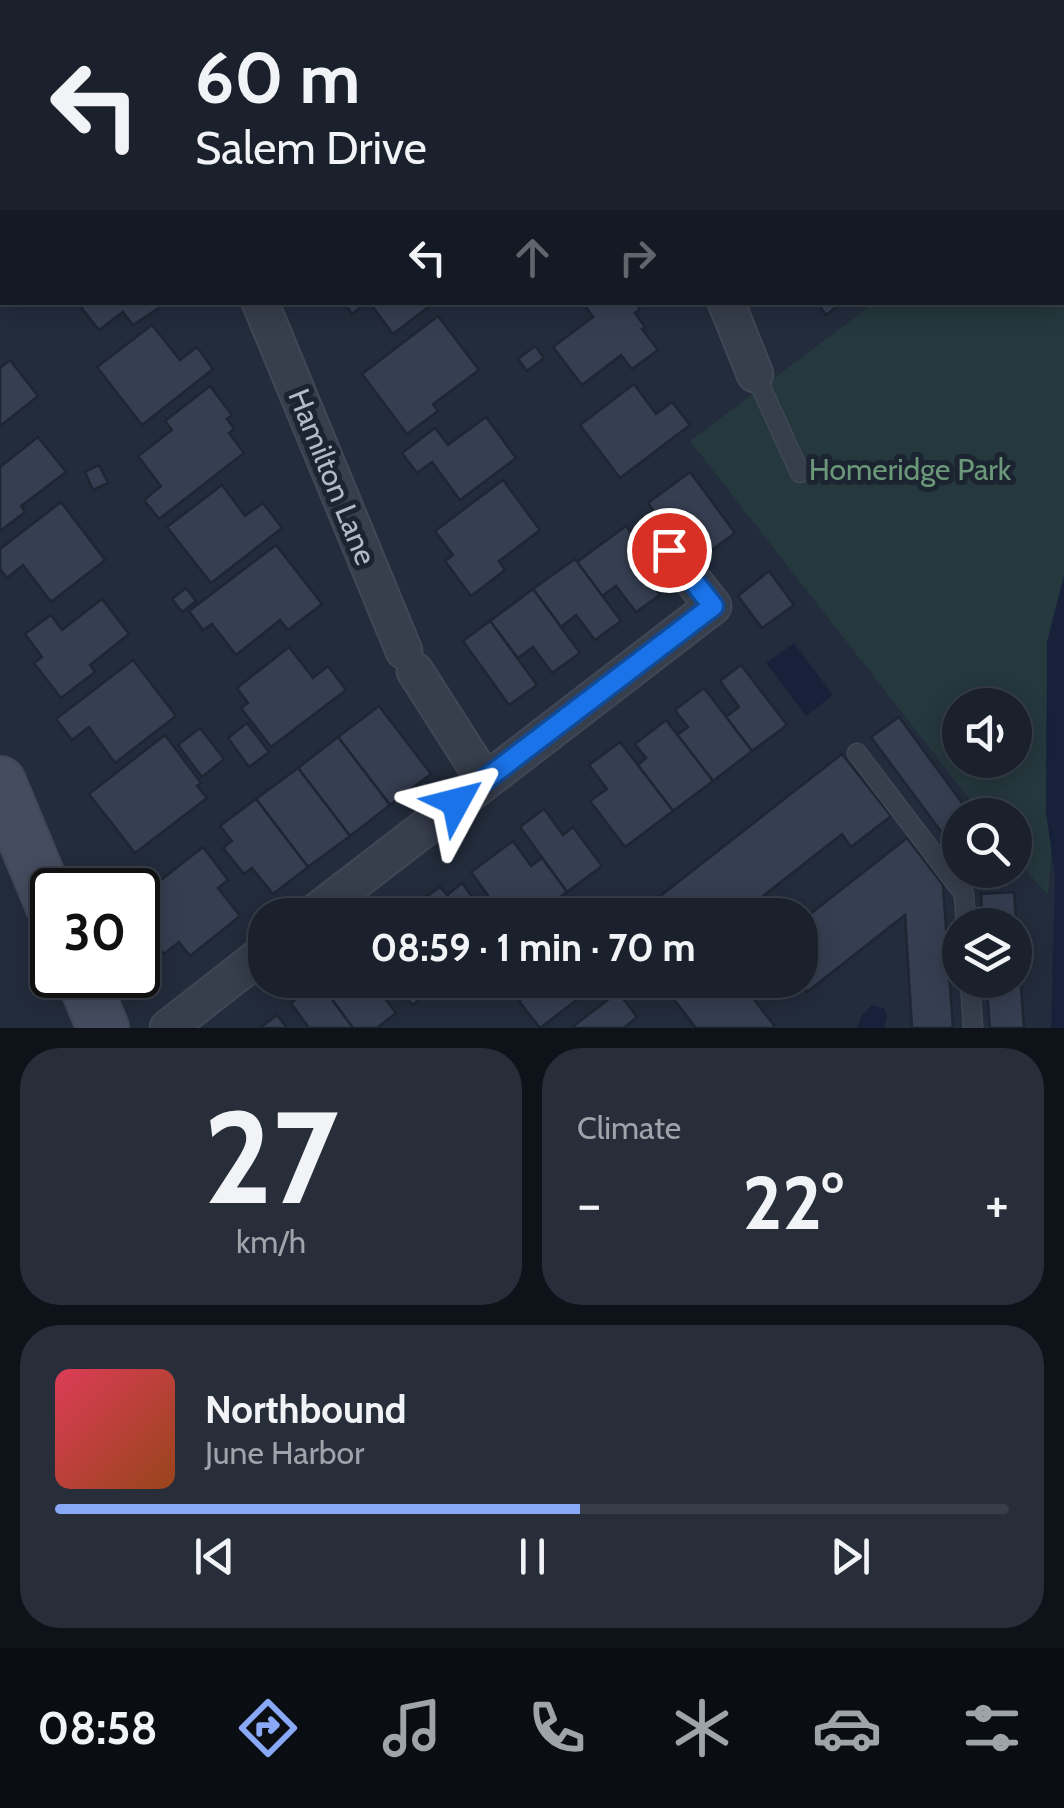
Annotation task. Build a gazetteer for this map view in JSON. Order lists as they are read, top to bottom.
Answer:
{
  "streets": {
    "street": ["Hamilton Lane"]
  },
  "parks": ["Homeridge Park"],
  "page": {
    "turn": ["60 m", "Salem Drive"],
    "limit": "30",
    "trip": "08:59 · 1 min · 70 m",
    "tile": [
      ["27", "km/h"],
      "Climate"
    ],
    "heat": ["−", "22°", "+"],
    "song": ["Northbound", "June Harbor"],
    "tabs": "08:58"
  }
}
